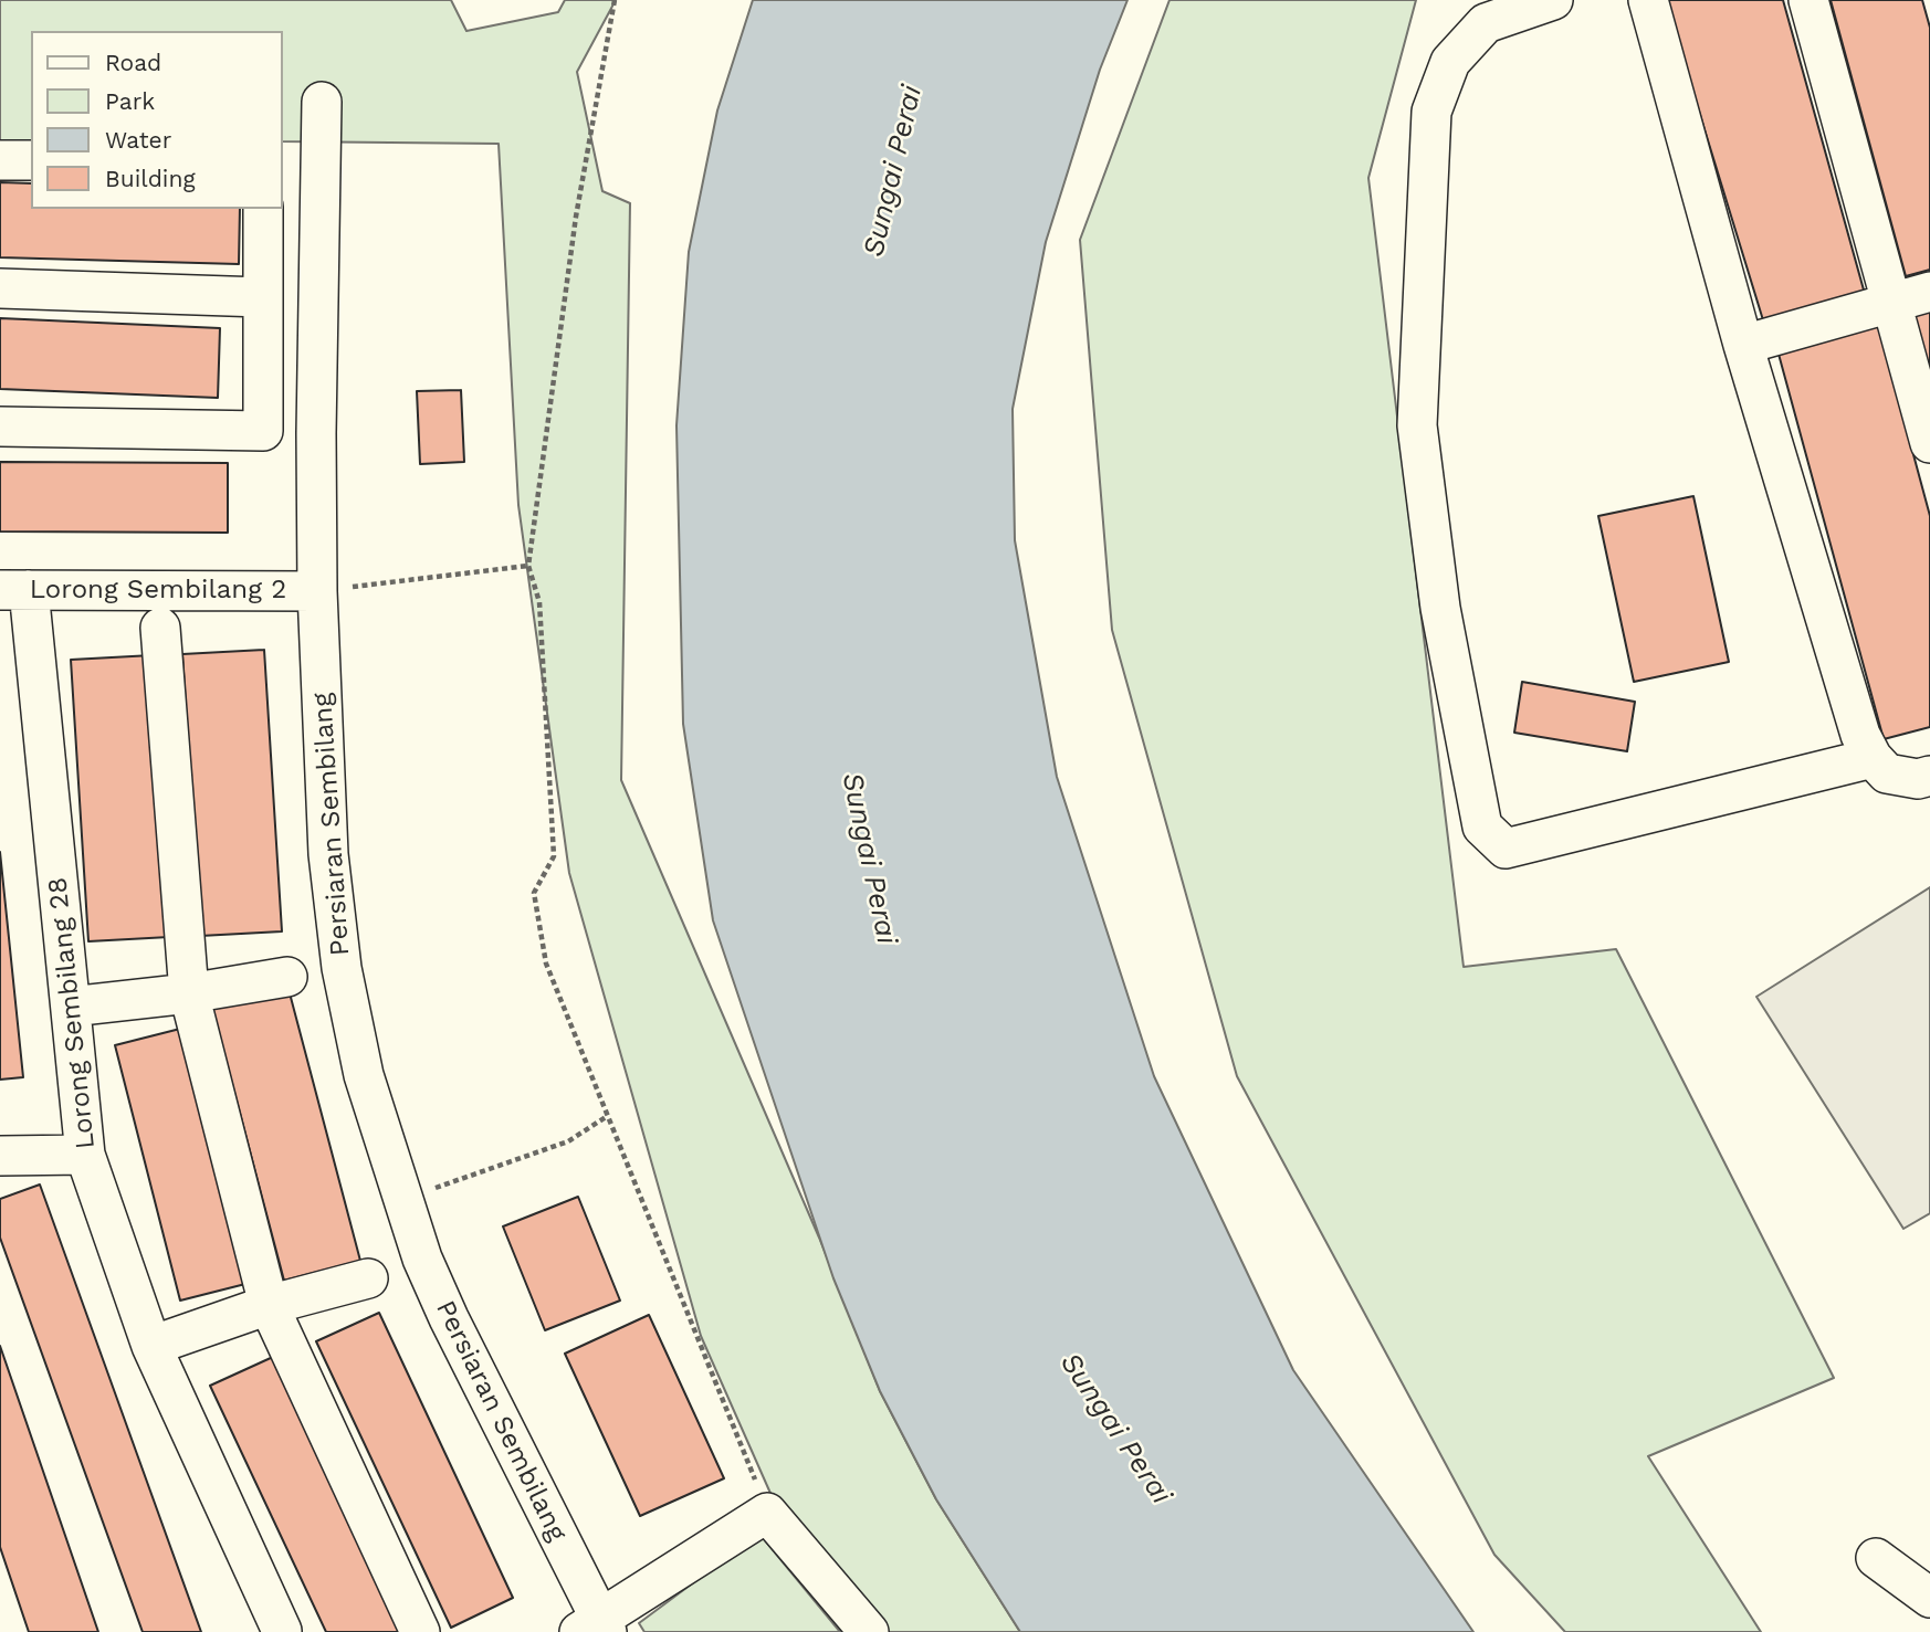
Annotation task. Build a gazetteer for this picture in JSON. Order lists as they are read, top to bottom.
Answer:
{
  "streets": {
    "street": ["Lorong Sembilang 2", "Persiaran Sembilang", "Lorong Sembilang 28"]
  },
  "crossings": [
    ["Lorong Sembilang 2", "Persiaran Sembilang"],
    ["Lorong Sembilang 2", "Lorong Sembilang 28"]
  ],
  "water": ["Sungai Perai"],
  "legend": [
    "Road",
    "Park",
    "Water",
    "Building"
  ]
}
